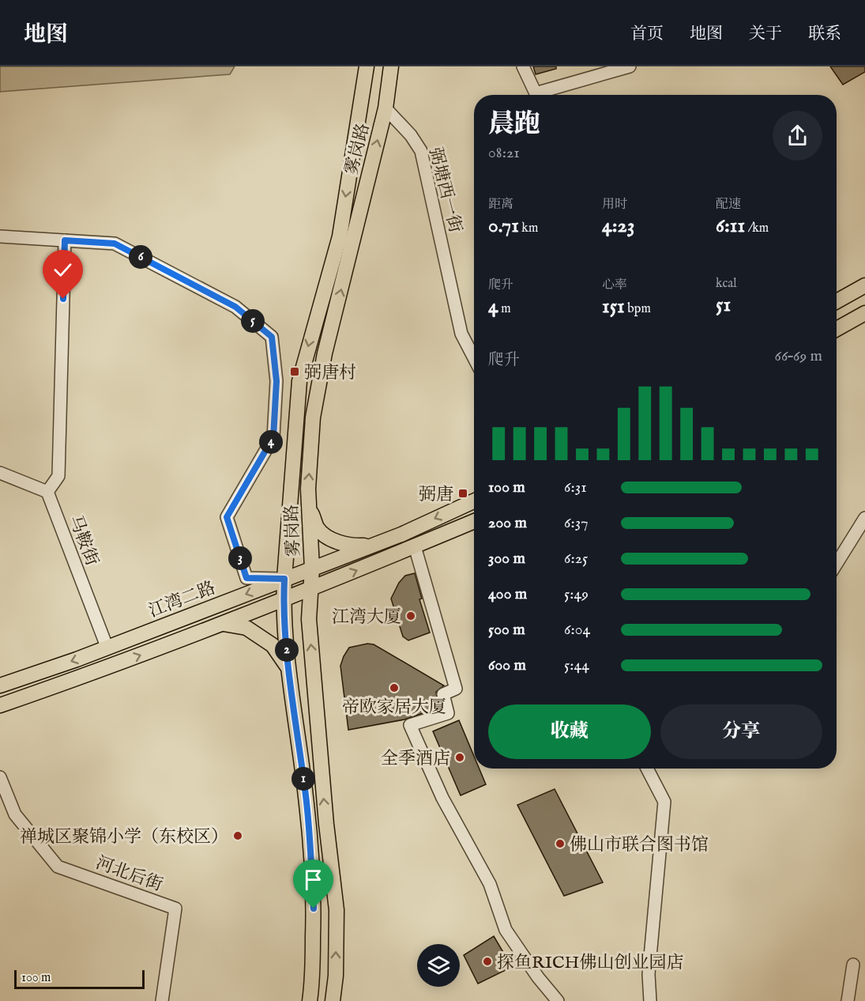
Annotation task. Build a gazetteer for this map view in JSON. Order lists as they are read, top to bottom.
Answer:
{
  "streets": {
    "main road": ["雾岗路", "江湾二路"],
    "street": ["弼塘西一街", "马鞍街", "河北后街"]
  },
  "crossings": [
    ["雾岗路", "弼塘西一街"],
    ["雾岗路", "江湾二路"],
    ["马鞍街", "江湾二路"]
  ],
  "places": {
    "transit": ["弼唐村", "弼唐"],
    "other": [
      "江湾大厦",
      "帝欧家居大厦",
      "全季酒店",
      "禅城区聚锦小学（东校区）",
      "佛山市联合图书馆",
      "探鱼RICH佛山创业园店"
    ]
  },
  "scale_bar": "100 m",
  "page": {
    "header": "地图",
    "nav": [
      "首页",
      "地图",
      "关于",
      "联系"
    ],
    "heading": ["晨跑", "08:21"],
    "stats": [
      ["距离", "0.71 km"],
      ["用时", "4:23"],
      ["配速", "6:11 /km"],
      ["爬升", "4 m"],
      ["心率", "151 bpm"],
      ["kcal", "51"]
    ],
    "pins": [
      "6",
      "5",
      "4",
      "3",
      "2",
      "1"
    ],
    "chart": ["爬升", "66–69 m"],
    "list": [
      {
        "name": "100 m",
        "note": "6:31"
      },
      {
        "name": "200 m",
        "note": "6:37"
      },
      {
        "name": "300 m",
        "note": "6:25"
      },
      {
        "name": "400 m",
        "note": "5:49"
      },
      {
        "name": "500 m",
        "note": "6:04"
      },
      {
        "name": "600 m",
        "note": "5:44"
      }
    ],
    "buttons": ["收藏", "分享"],
    "scale": "100 m"
  }
}
